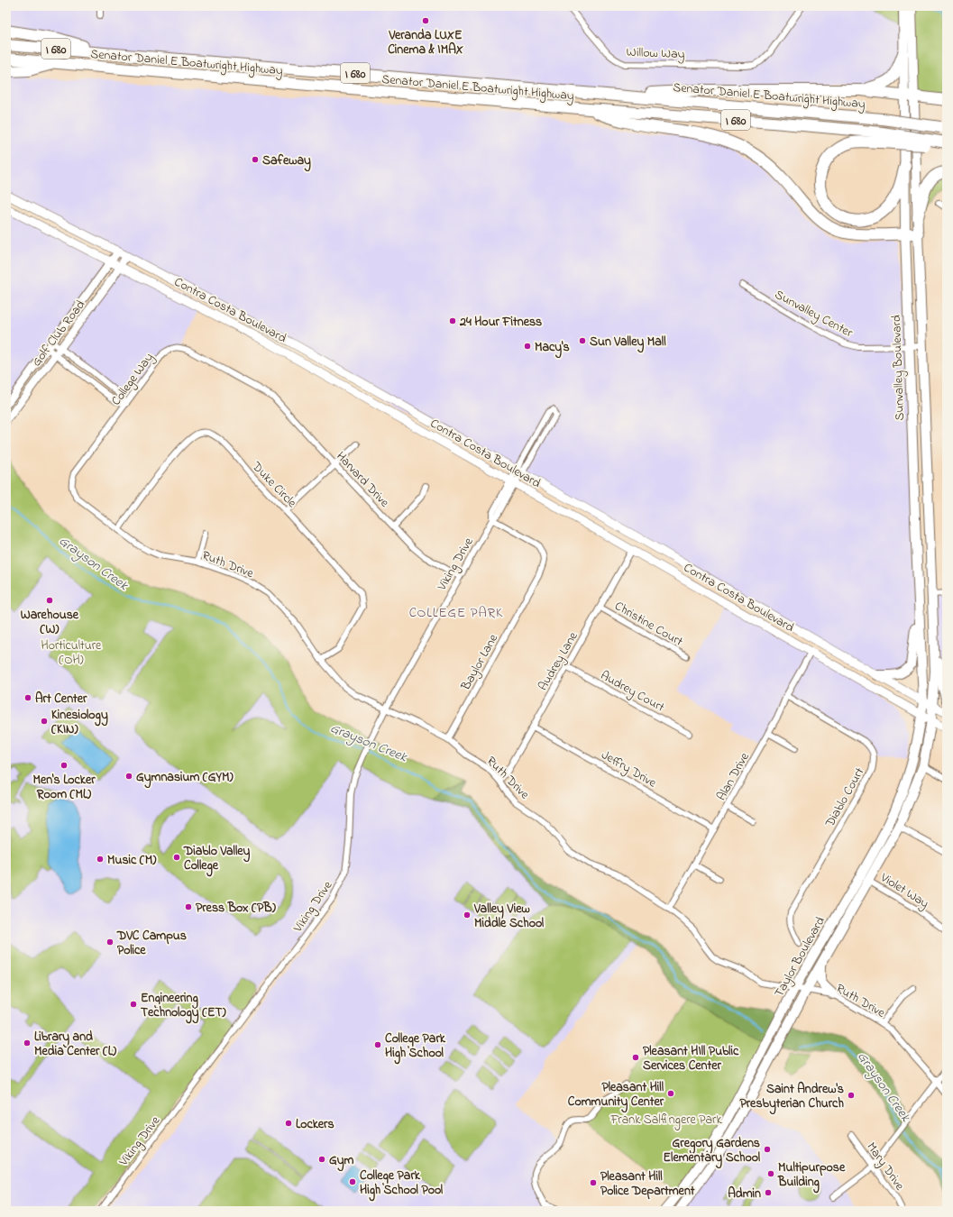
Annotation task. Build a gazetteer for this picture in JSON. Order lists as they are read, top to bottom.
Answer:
{
  "streets": {
    "highway": ["I 680", "Senator Daniel E Boatwright Highway"],
    "main road": ["Contra Costa Boulevard", "Sunvalley Boulevard", "Taylor Boulevard"],
    "street": [
      "Willow Way",
      "Sunvalley Center",
      "Golf Club Road",
      "College Way",
      "Harvard Drive",
      "Duke Circle",
      "Ruth Drive",
      "Viking Drive",
      "Christine Court",
      "Audrey Lane",
      "Baylor Lane",
      "Audrey Court",
      "Jeffry Drive",
      "Alan Drive",
      "Diablo Court",
      "Violet Way",
      "Mary Drive"
    ]
  },
  "crossings": [
    ["Contra Costa Boulevard", "Golf Club Road"],
    ["Contra Costa Boulevard", "Sunvalley Boulevard"],
    ["Contra Costa Boulevard", "Viking Drive"],
    ["Contra Costa Boulevard", "Audrey Lane"],
    ["Contra Costa Boulevard", "Alan Drive"],
    ["Contra Costa Boulevard", "Taylor Boulevard"],
    ["Sunvalley Center", "Sunvalley Boulevard"],
    ["Sunvalley Boulevard", "Taylor Boulevard"],
    ["College Way", "Harvard Drive"],
    ["College Way", "Ruth Drive"],
    ["Harvard Drive", "Viking Drive"],
    ["Duke Circle", "Ruth Drive"],
    ["Ruth Drive", "Viking Drive"],
    ["Ruth Drive", "Audrey Lane"],
    ["Ruth Drive", "Baylor Lane"],
    ["Ruth Drive", "Alan Drive"],
    ["Ruth Drive", "Taylor Boulevard"],
    ["Viking Drive", "Baylor Lane"],
    ["Christine Court", "Audrey Lane"],
    ["Audrey Lane", "Audrey Court"],
    ["Audrey Lane", "Jeffry Drive"],
    ["Jeffry Drive", "Alan Drive"],
    ["Alan Drive", "Diablo Court"],
    ["Violet Way", "Taylor Boulevard"]
  ],
  "districts": ["COLLEGE PARK"],
  "water": ["Grayson Creek"],
  "parks": ["Horticulture (OH)", "Frank Salfingere Park"],
  "places": [
    "Veranda LUXE Cinema & IMAX",
    "Safeway",
    "24 Hour Fitness",
    "Sun Valley Mall",
    "Macy's",
    "Warehouse (W)",
    "Art Center",
    "Kinesiology (KIN)",
    "Men's Locker Room (ML)",
    "Gymnasium (GYM)",
    "Diablo Valley College",
    "Music (M)",
    "Press Box (PB)",
    "Valley View Middle School",
    "DVC Campus Police",
    "Engineering Technology (ET)",
    "Library and Media Center (L)",
    "College Park High School",
    "Pleasant HIll Public Services Center",
    "Pleasant Hill Community Center",
    "Saint Andrew's Presbyterian Church",
    "Lockers",
    "Gregory Gardens Elementary School",
    "Gym",
    "Multipurpose Building",
    "College Park High School Pool",
    "Pleasant Hill Police Department",
    "Admin"
  ]
}
